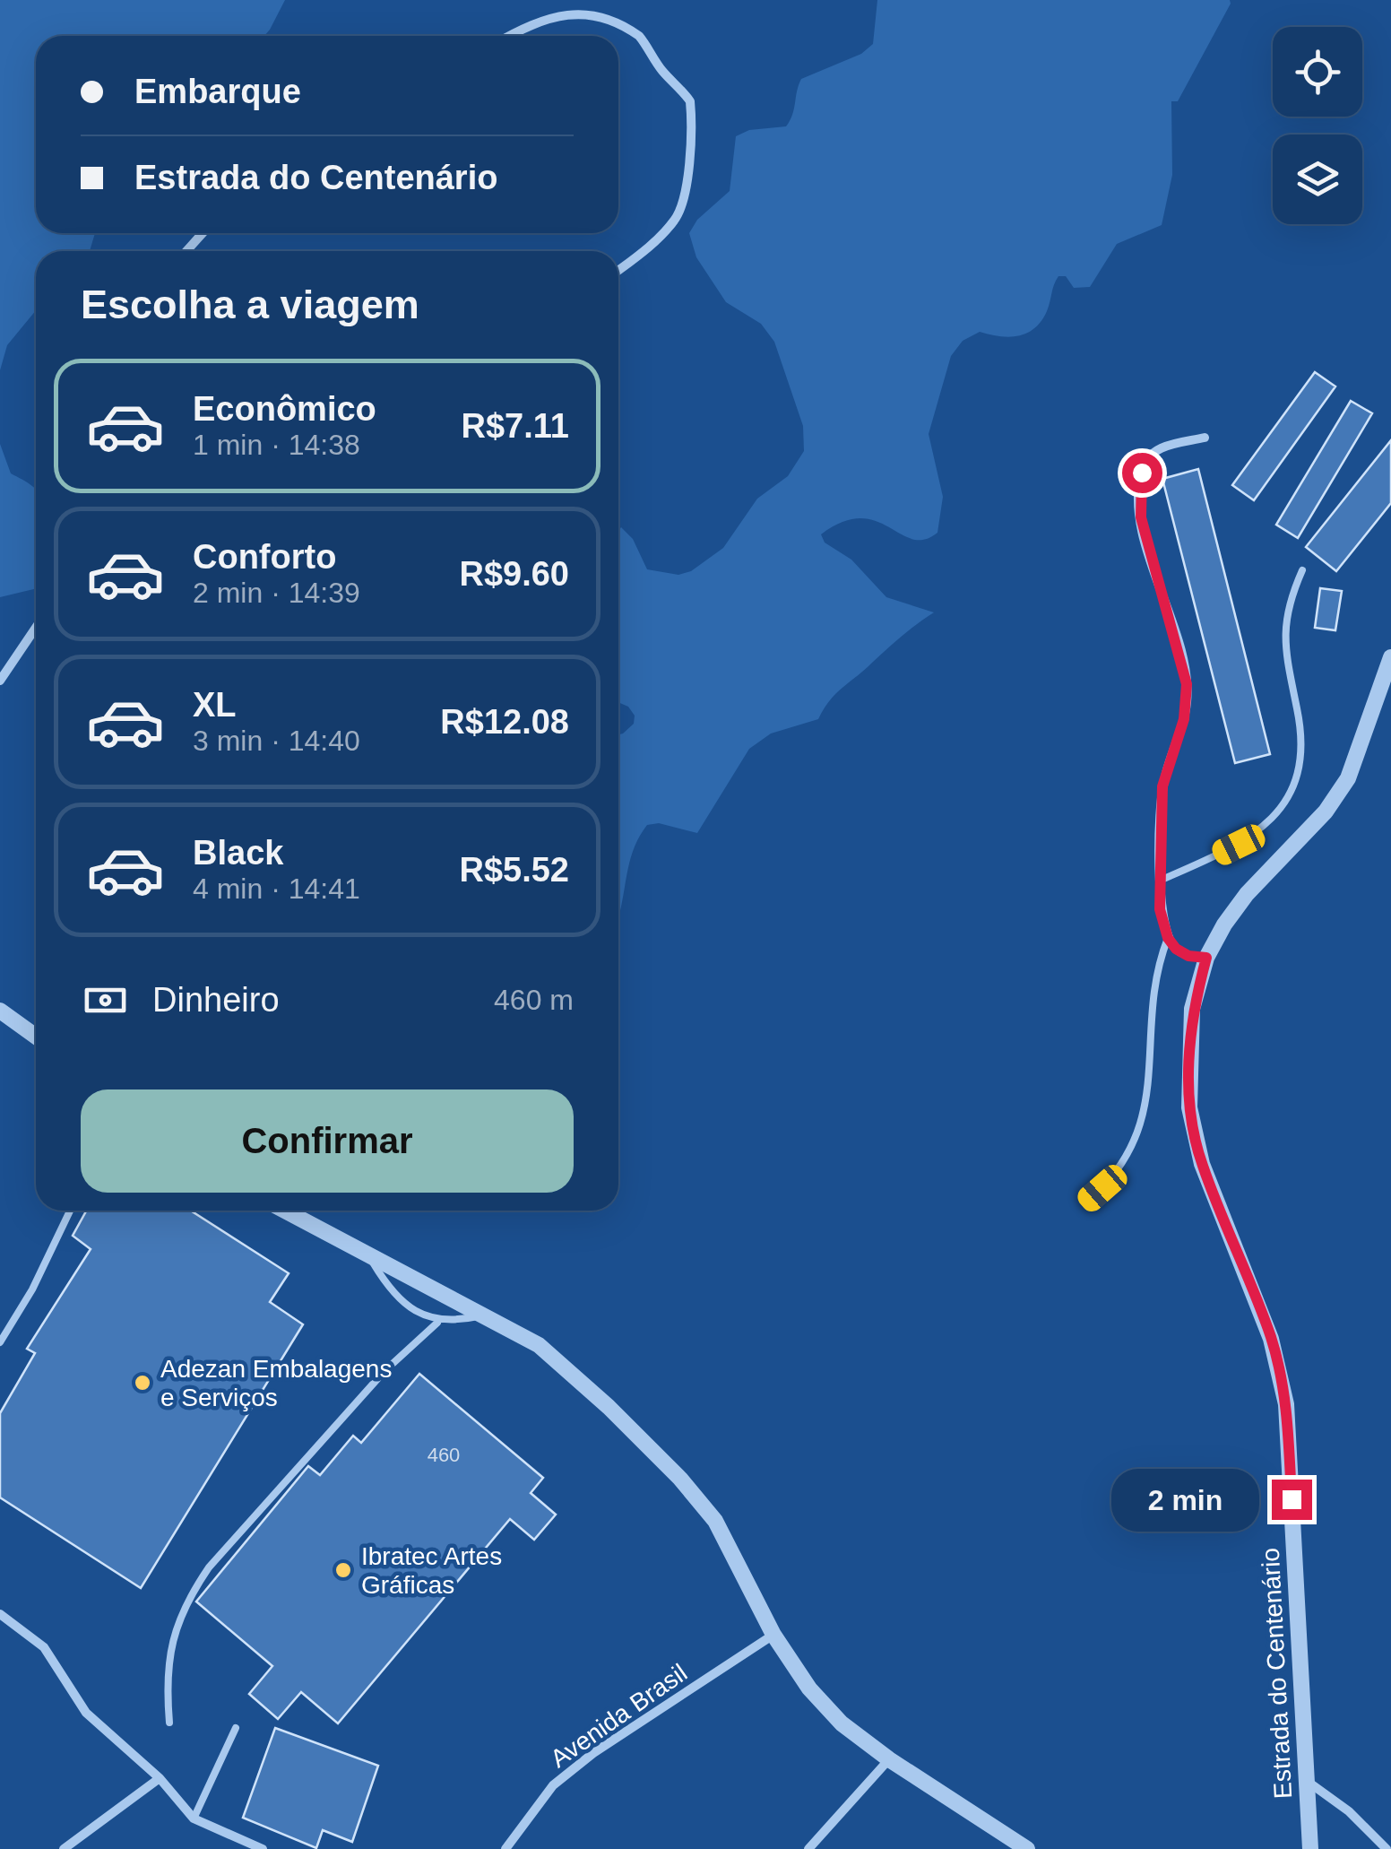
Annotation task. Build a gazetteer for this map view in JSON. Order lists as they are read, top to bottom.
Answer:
{
  "streets": {
    "street": ["Estrada do Centenário", "Avenida Brasil"]
  },
  "places": ["Adezan Embalagens e Serviços", "Ibratec Artes Gráficas"],
  "house_numbers": ["460"],
  "page": {
    "banner": ["Embarque", "Estrada do Centenário"],
    "heading": "Escolha a viagem",
    "list": [
      {
        "name": "Econômico",
        "note": "1 min · 14:38",
        "value": "R$7.11"
      },
      {
        "name": "Conforto",
        "note": "2 min · 14:39",
        "value": "R$9.60"
      },
      {
        "name": "XL",
        "note": "3 min · 14:40",
        "value": "R$12.08"
      },
      {
        "name": "Black",
        "note": "4 min · 14:41",
        "value": "R$5.52"
      }
    ],
    "pay": ["Dinheiro", "460 m"],
    "buttons": "Confirmar",
    "bubble": "2 min"
  }
}
